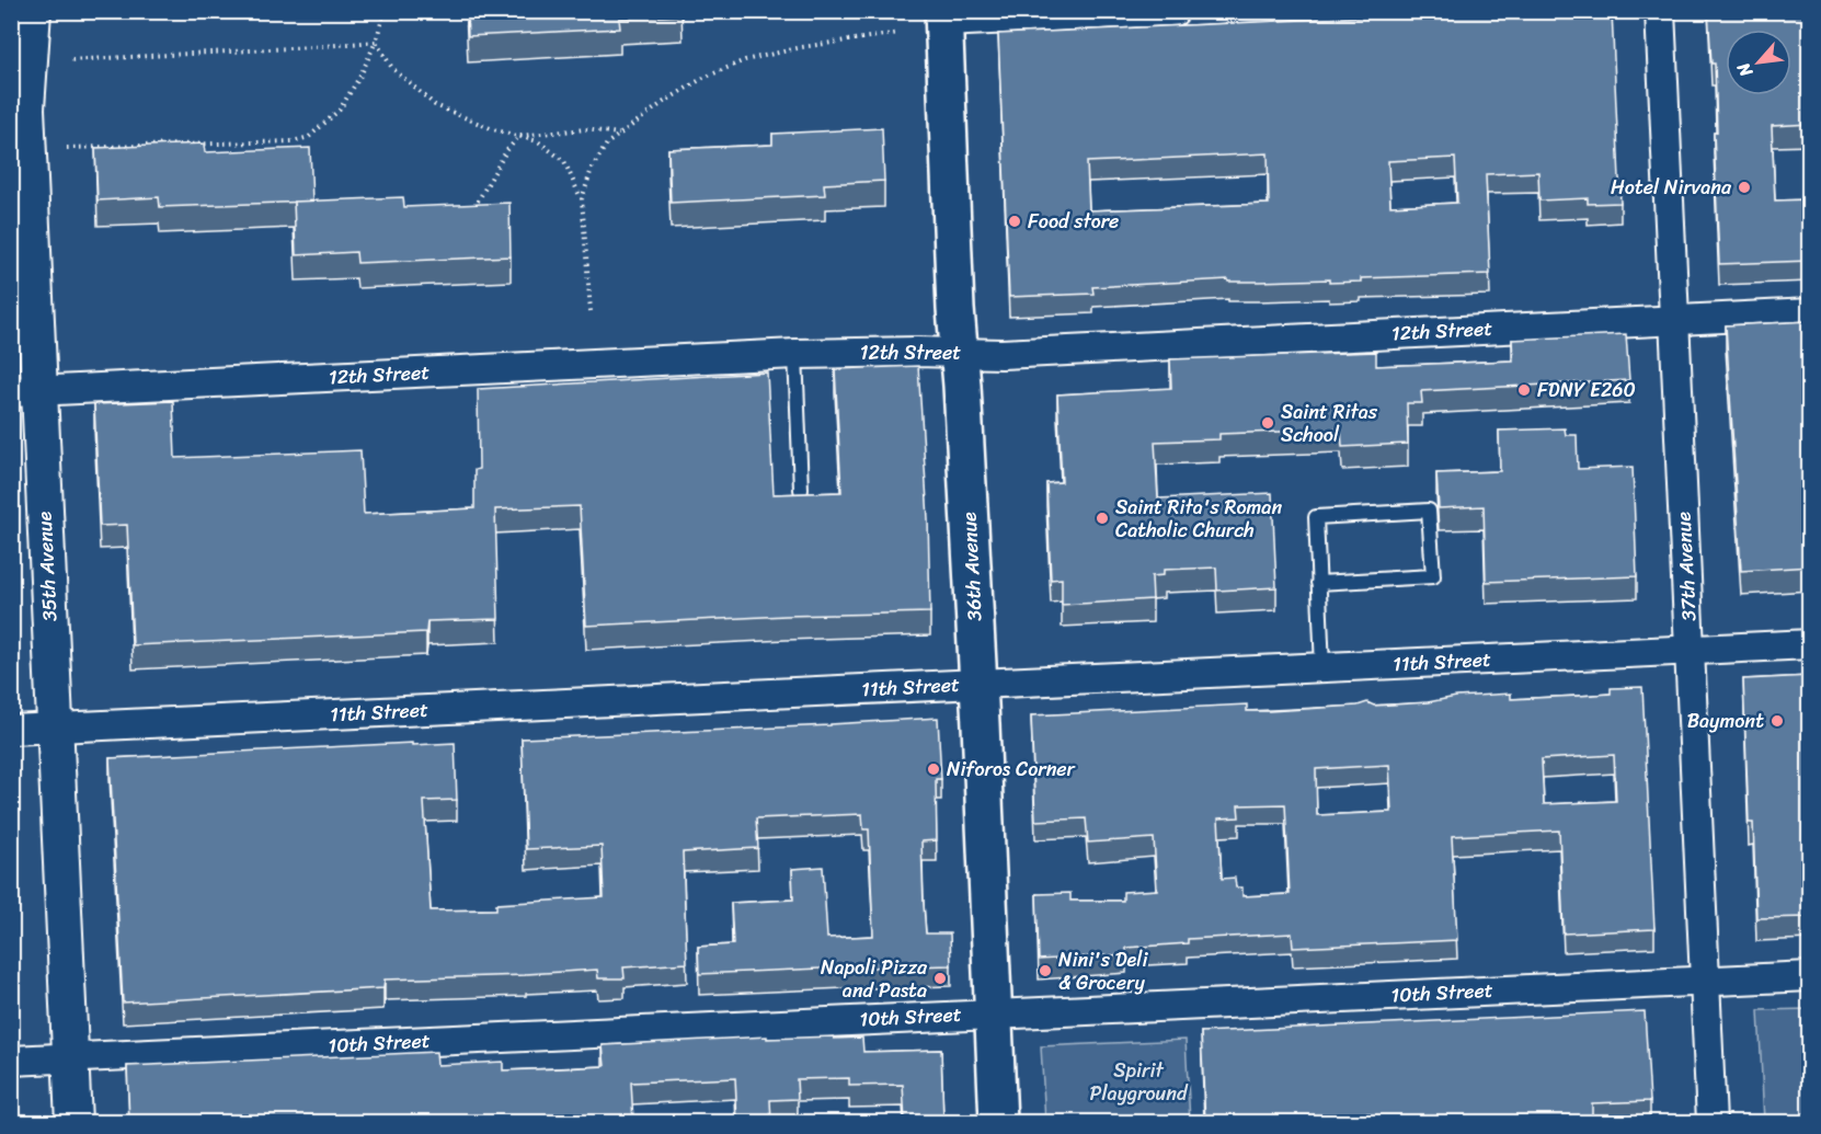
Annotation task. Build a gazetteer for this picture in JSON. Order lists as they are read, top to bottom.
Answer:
{
  "streets": {
    "main road": ["36th Avenue"],
    "street": [
      "12th Street",
      "35th Avenue",
      "37th Avenue",
      "11th Street",
      "10th Street"
    ]
  },
  "crossings": [
    ["12th Street", "35th Avenue"],
    ["12th Street", "36th Avenue"],
    ["12th Street", "37th Avenue"],
    ["35th Avenue", "11th Street"],
    ["35th Avenue", "10th Street"],
    ["36th Avenue", "11th Street"],
    ["36th Avenue", "10th Street"],
    ["37th Avenue", "11th Street"],
    ["37th Avenue", "10th Street"]
  ],
  "parks": ["Spirit Playground"],
  "places": [
    "Hotel Nirvana",
    "Food store",
    "FDNY E260",
    "Saint Ritas School",
    "Saint Rita's Roman Catholic Church",
    "Baymont",
    "Niforos Corner",
    "Nini's Deli & Grocery",
    "Napoli Pizza and Pasta"
  ],
  "north": "bottom left"
}
